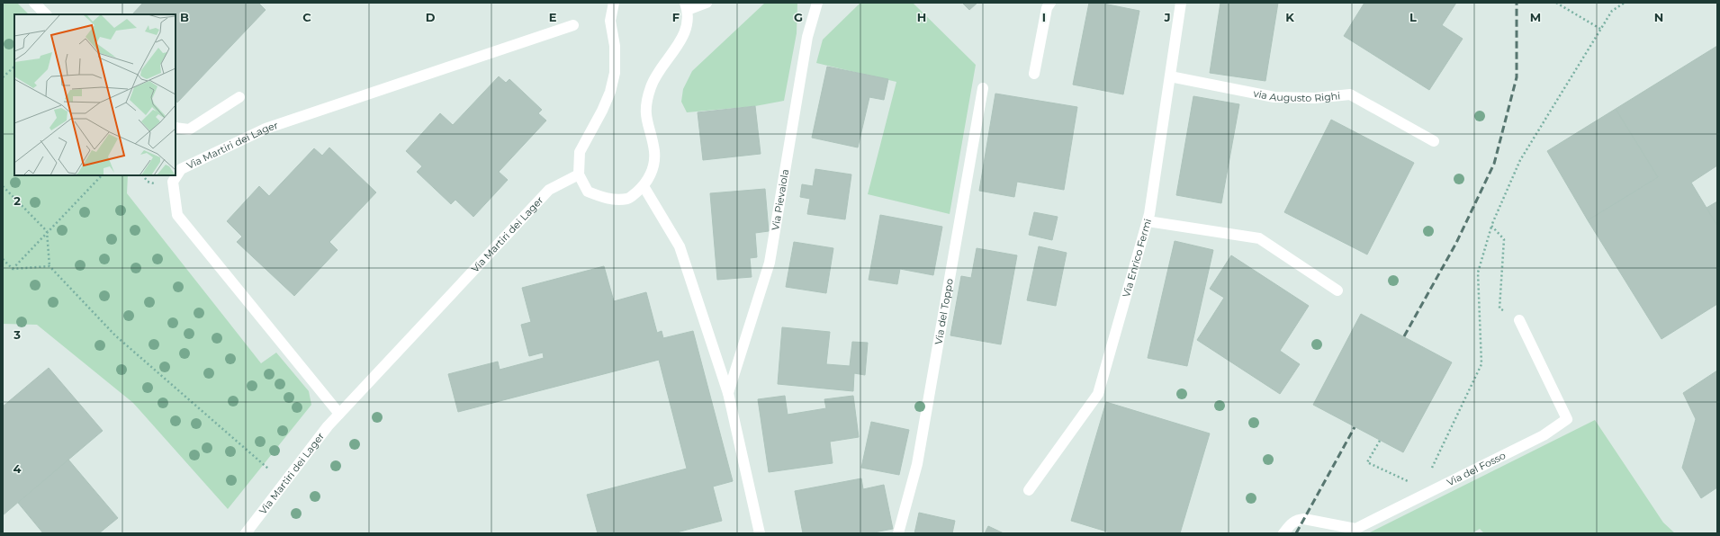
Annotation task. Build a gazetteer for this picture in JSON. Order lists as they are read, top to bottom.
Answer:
{
  "streets": {
    "street": [
      "via Augusto Righi",
      "Via Martiri dei Lager",
      "Via Pievaiola",
      "Via Enrico Fermi",
      "Via del Toppo",
      "Via del Fosso"
    ]
  },
  "crossings": [
    ["via Augusto Righi", "Via Enrico Fermi"]
  ],
  "grid": {
    "columns": [
      "B",
      "C",
      "D",
      "E",
      "F",
      "G",
      "H",
      "I",
      "J",
      "K",
      "L",
      "M",
      "N"
    ],
    "rows": ["2", "3", "4"]
  }
}
